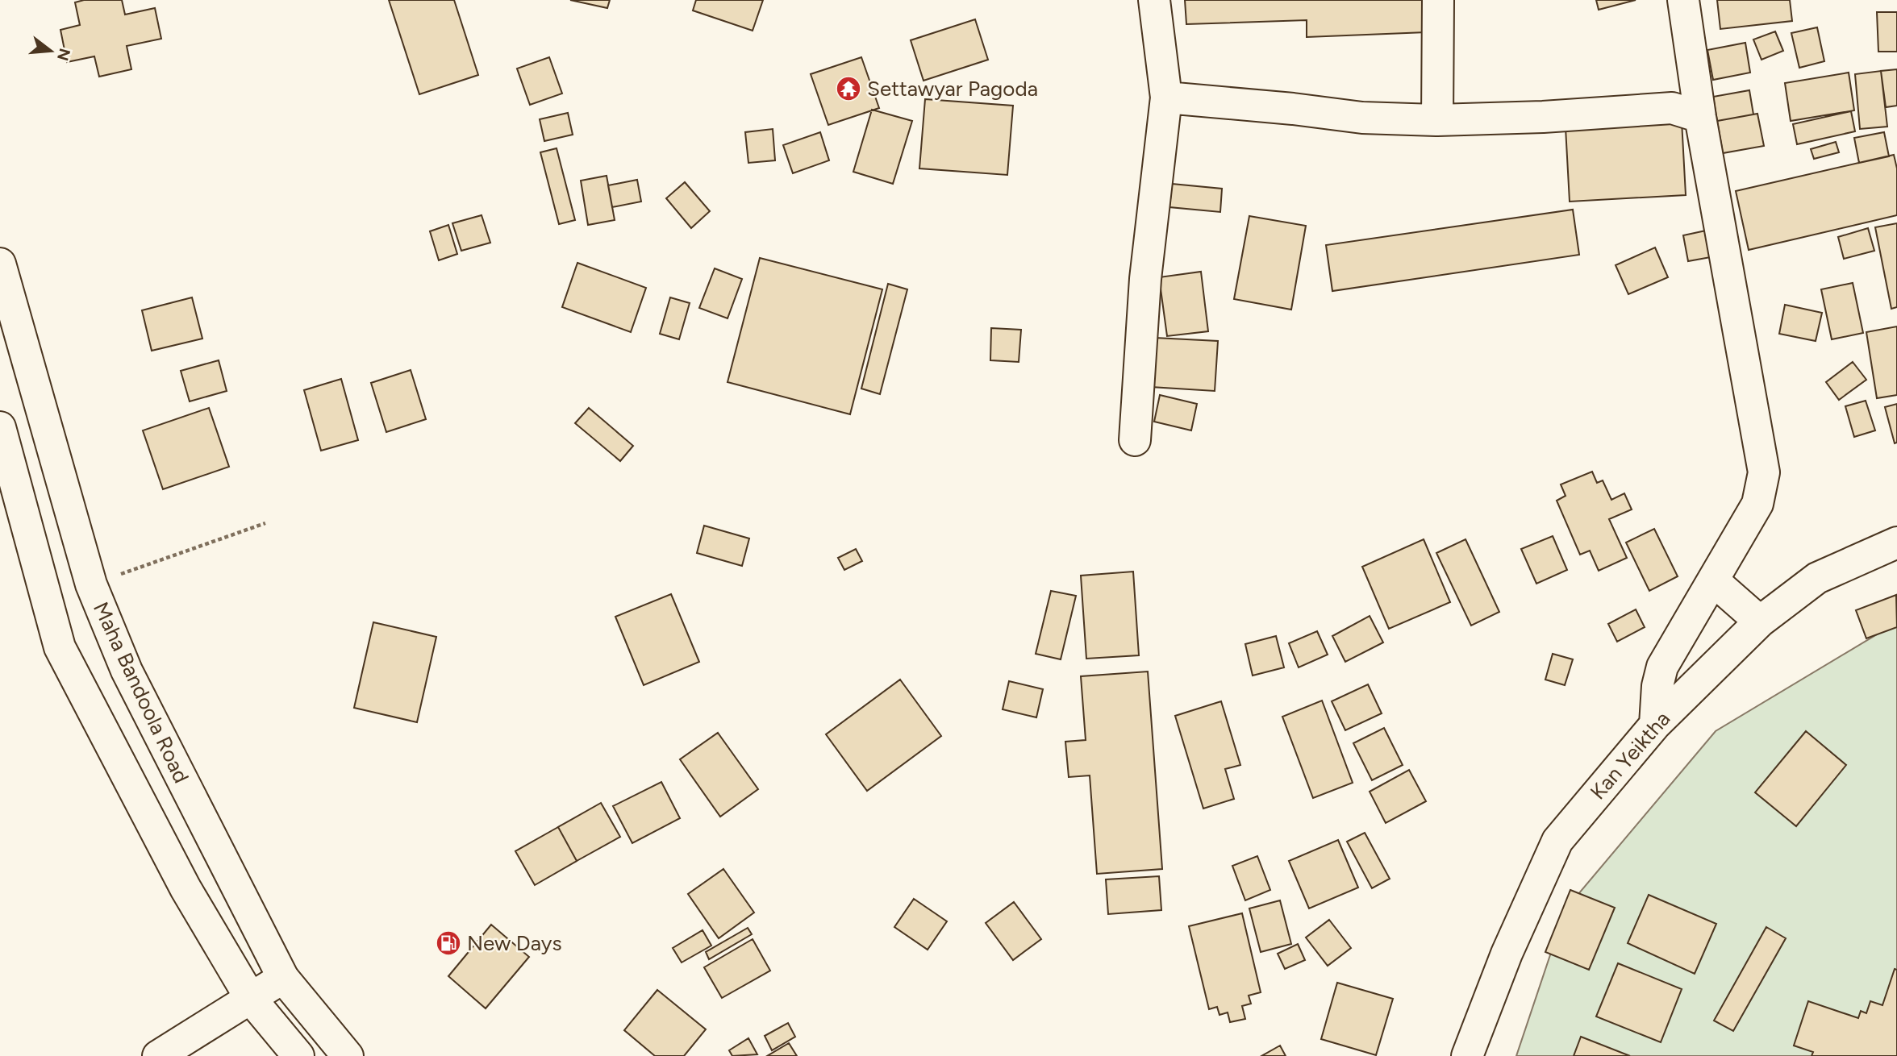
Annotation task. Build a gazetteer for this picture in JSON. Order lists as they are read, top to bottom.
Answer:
{
  "streets": {
    "street": ["Maha Bandoola Road", "Kan Yeiktha"]
  },
  "places": {
    "temple": ["Settawyar Pagoda"],
    "fuel station": ["New Days"]
  },
  "north": "right"
}
